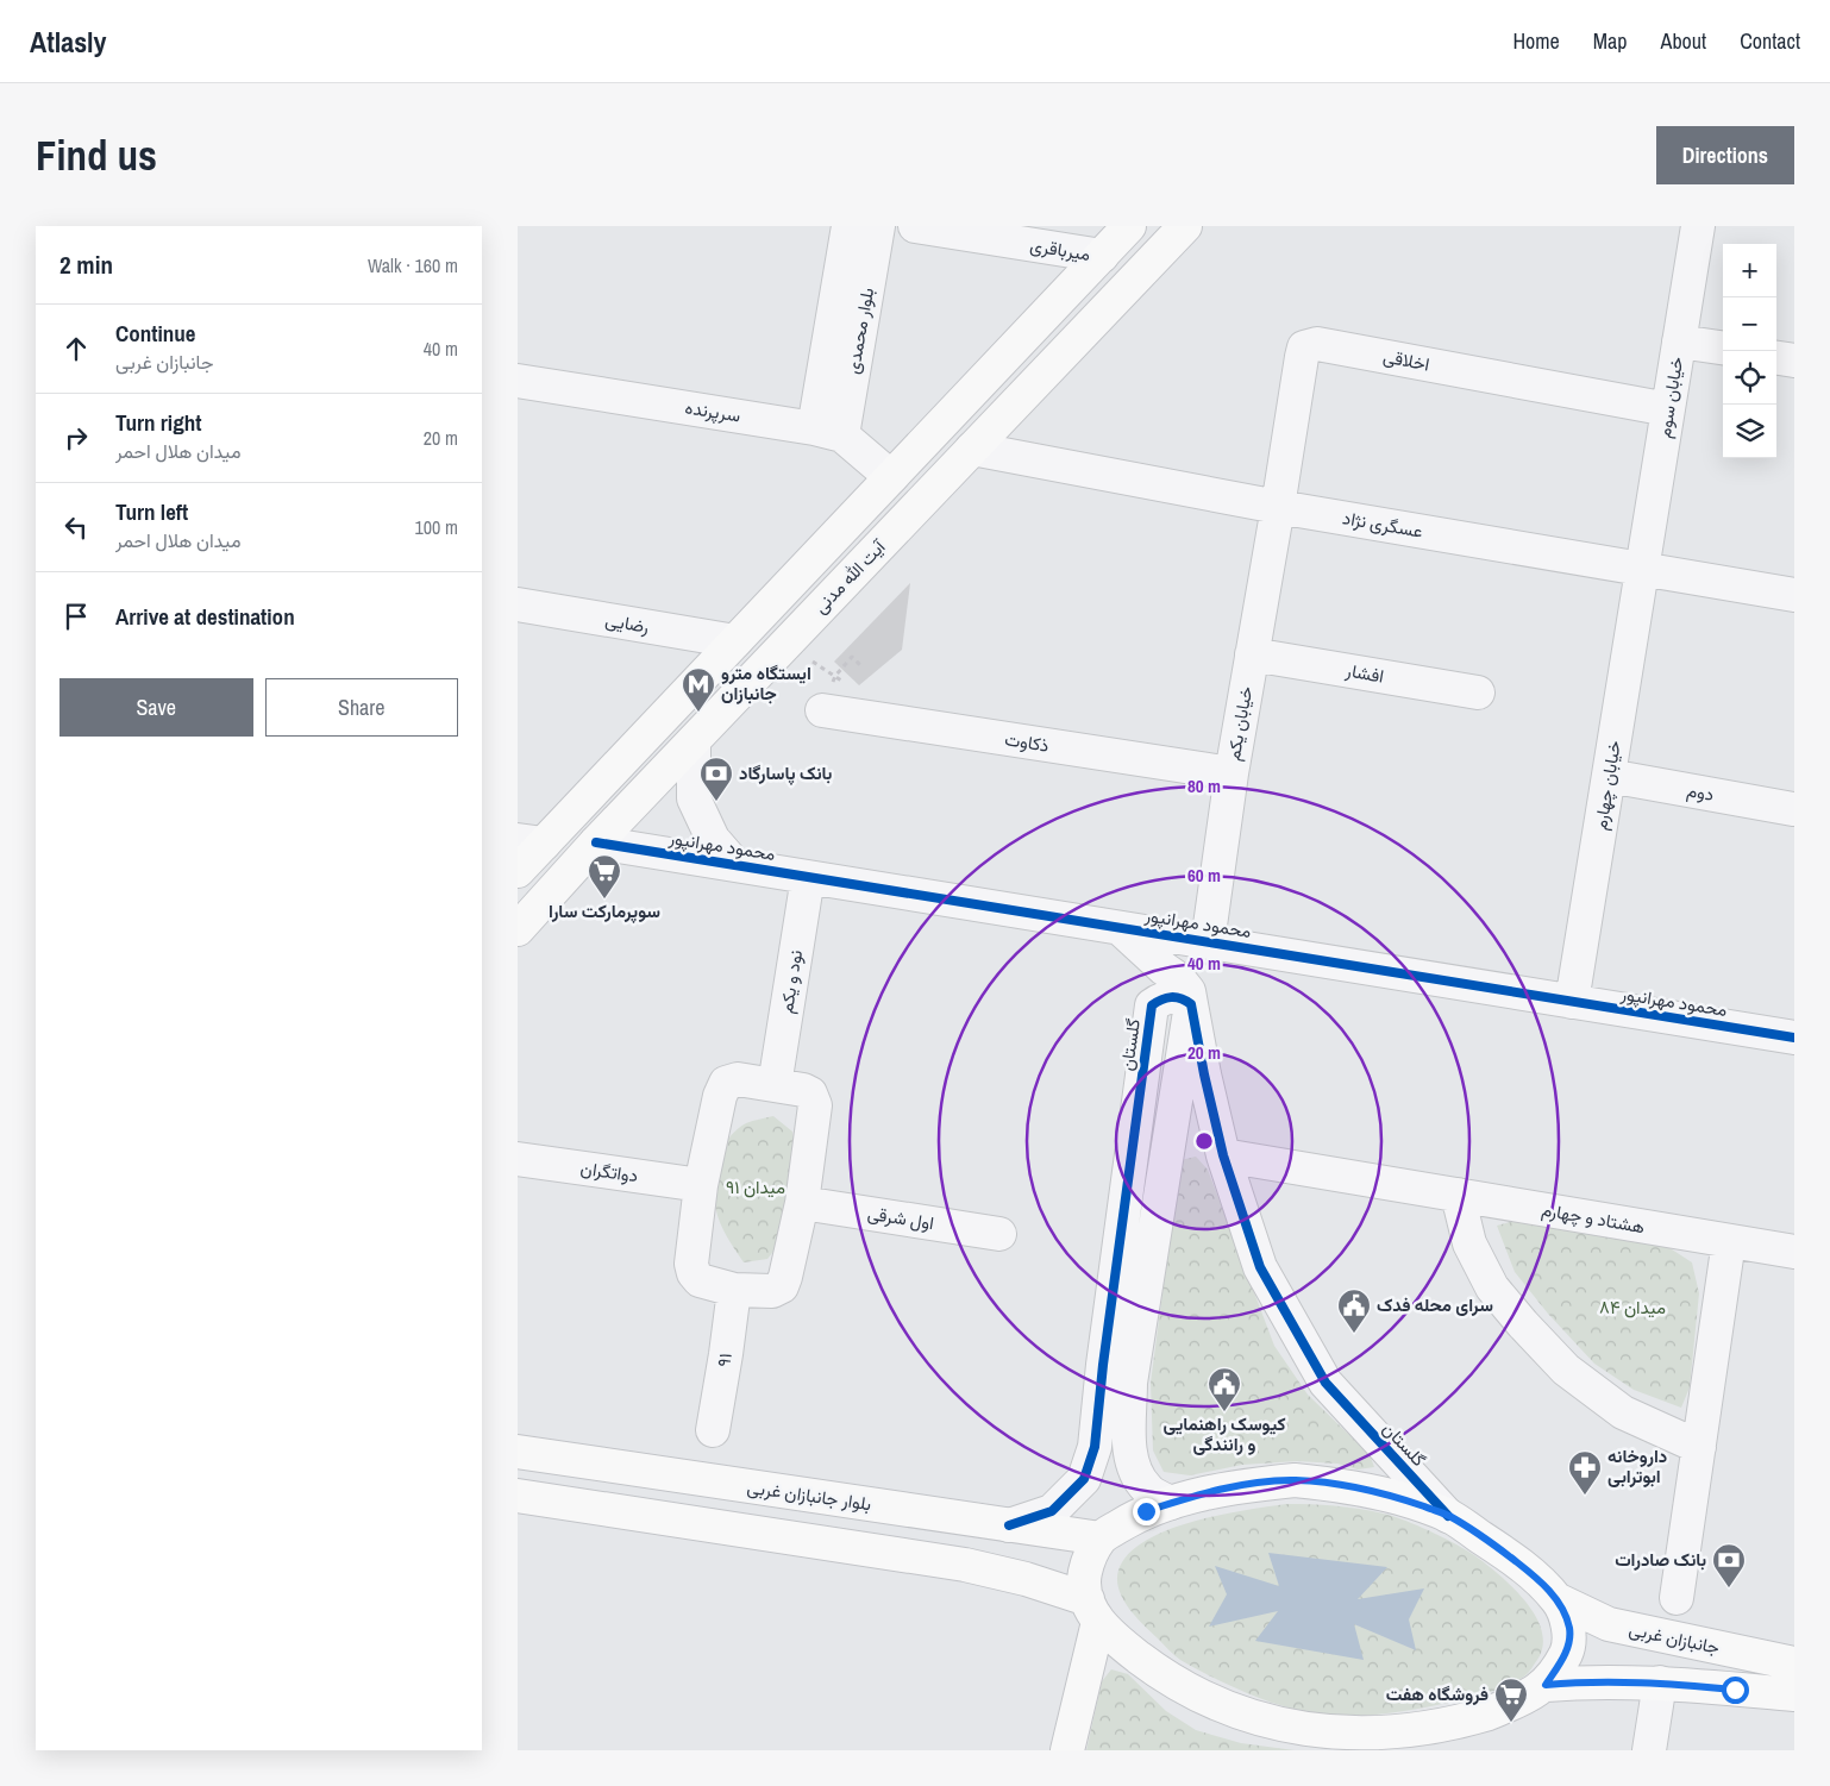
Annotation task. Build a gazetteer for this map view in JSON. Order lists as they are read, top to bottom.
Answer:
{
  "streets": {
    "main road": ["آیت الله مدنی", "بلوار جانبازان غربی", "جانبازان غربی"],
    "street": [
      "میرباقری",
      "بلوار محمدی",
      "اخلاقی",
      "خیابان سوم",
      "سرپرنده",
      "عسگری نژاد",
      "رضایی",
      "افشار",
      "خیابان یکم",
      "ذکاوت",
      "خیابان چهارم",
      "دوم",
      "محمود مهرانپور",
      "نود و یکم",
      "گلستان",
      "دواتگران",
      "اول شرقی",
      "هشتاد و چهارم",
      "۹۱"
    ]
  },
  "crossings": [
    ["بلوار محمدی", "سرپرنده"],
    ["اخلاقی", "خیابان سوم"],
    ["اخلاقی", "عسگری نژاد"],
    ["اخلاقی", "خیابان یکم"],
    ["خیابان سوم", "عسگری نژاد"],
    ["خیابان سوم", "خیابان چهارم"],
    ["عسگری نژاد", "آیت الله مدنی"],
    ["عسگری نژاد", "خیابان یکم"],
    ["عسگری نژاد", "خیابان چهارم"],
    ["آیت الله مدنی", "محمود مهرانپور"],
    ["افشار", "خیابان یکم"],
    ["خیابان یکم", "ذکاوت"],
    ["خیابان یکم", "محمود مهرانپور"],
    ["خیابان چهارم", "دوم"],
    ["خیابان چهارم", "محمود مهرانپور"],
    ["محمود مهرانپور", "نود و یکم"],
    ["محمود مهرانپور", "گلستان"],
    ["گلستان", "هشتاد و چهارم"],
    ["گلستان", "بلوار جانبازان غربی"]
  ],
  "parks": ["میدان ۹۱", "میدان ۸۴"],
  "places": {
    "metro station": ["ایستگاه مترو جانبازان"],
    "bank": ["بانک پاسارگاد", "بانک صادرات"],
    "supermarket": ["سوپرمارکت سارا", "فروشگاه هفت"],
    "public building": ["سرای محله فدک", "کیوسک راهنمایی و رانندگی"],
    "pharmacy": ["داروخانه ابوترابی"]
  },
  "page": {
    "header": "Atlasly",
    "nav": [
      "Home",
      "Map",
      "About",
      "Contact"
    ],
    "buttons": [
      "Directions",
      ["Save", "Share"]
    ],
    "title": "Find us",
    "heading": ["2 min", "Walk · 160 m"],
    "map_buttons": ["+", "−"],
    "list": [
      ["Continue", "جانبازان غربی", "40 m"],
      ["Turn right", "میدان هلال احمر", "20 m"],
      ["Turn left", "میدان هلال احمر", "100 m"],
      "Arrive at destination"
    ]
  },
  "rings": [
    "80 m",
    "60 m",
    "40 m",
    "20 m"
  ]
}
